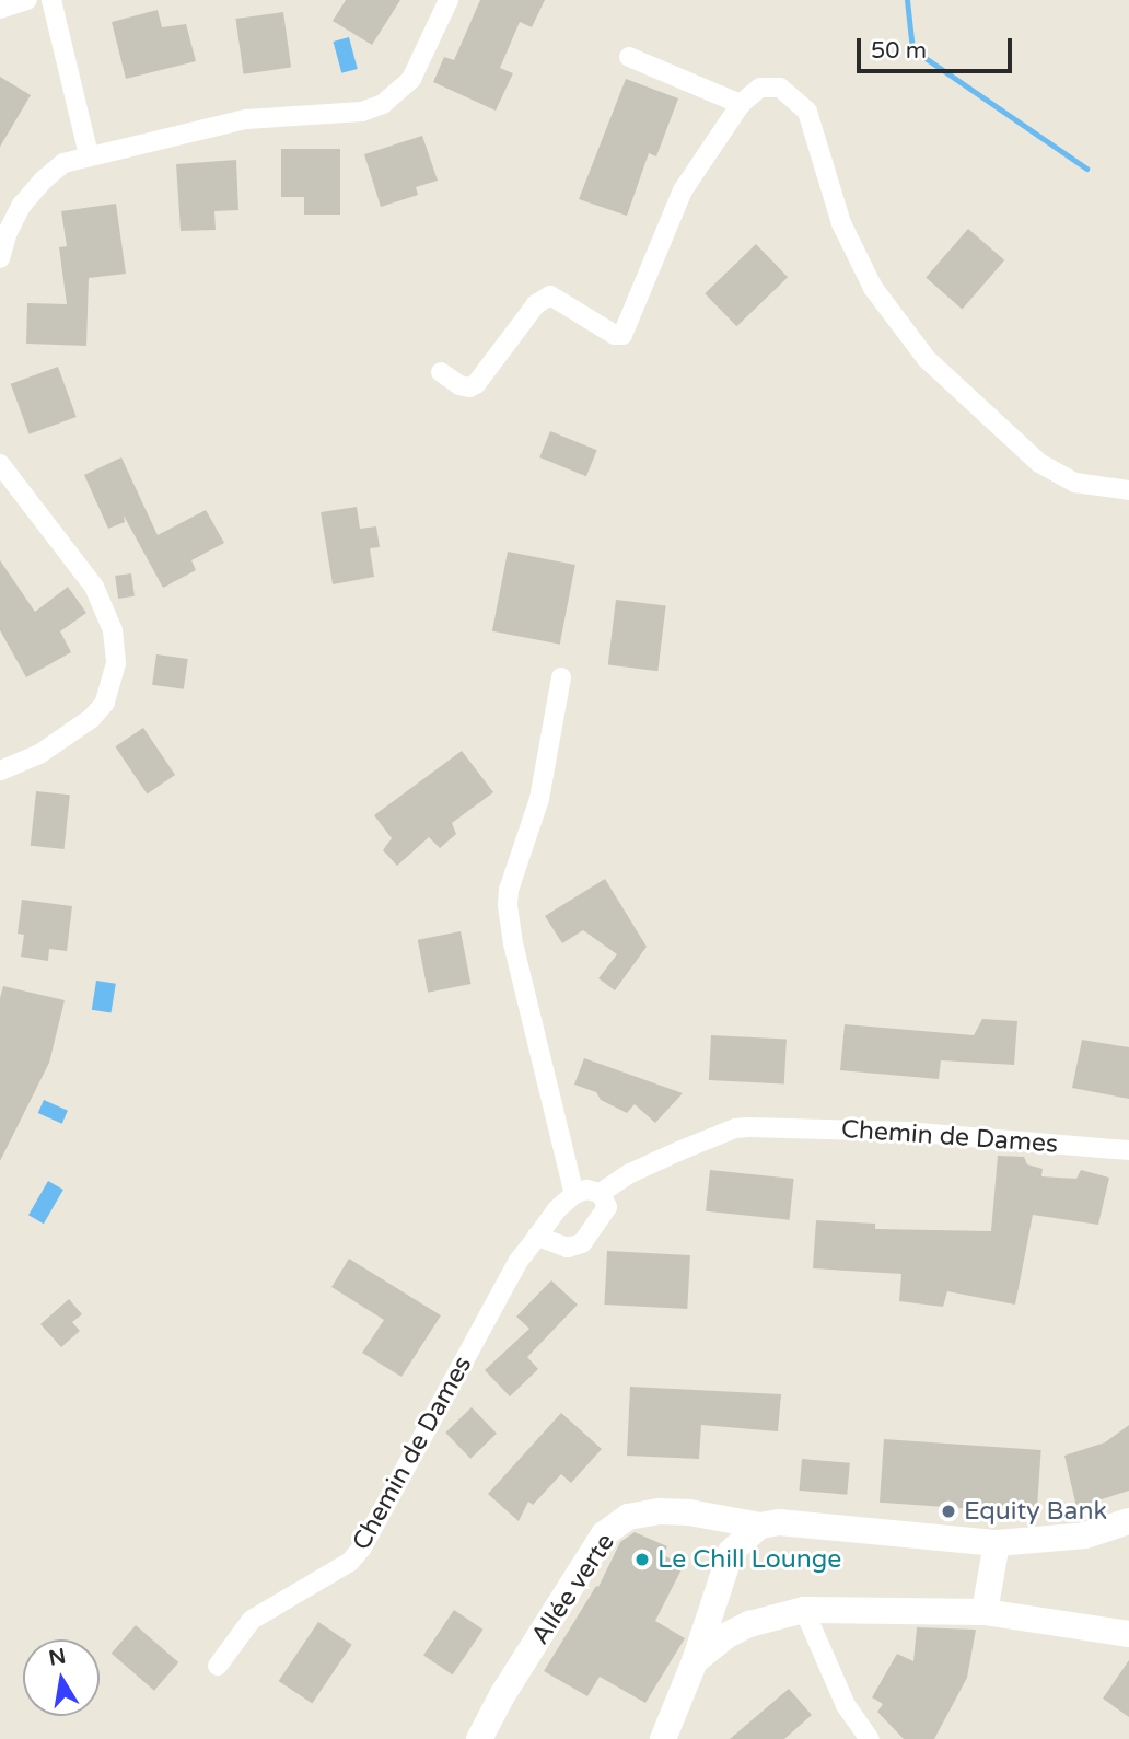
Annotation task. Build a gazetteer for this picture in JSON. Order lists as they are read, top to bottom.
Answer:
{
  "streets": {
    "street": ["Chemin de Dames", "Allée verte"]
  },
  "places": ["Equity Bank", "Le Chill Lounge"],
  "scale_bar": "50 m",
  "north": "top"
}
